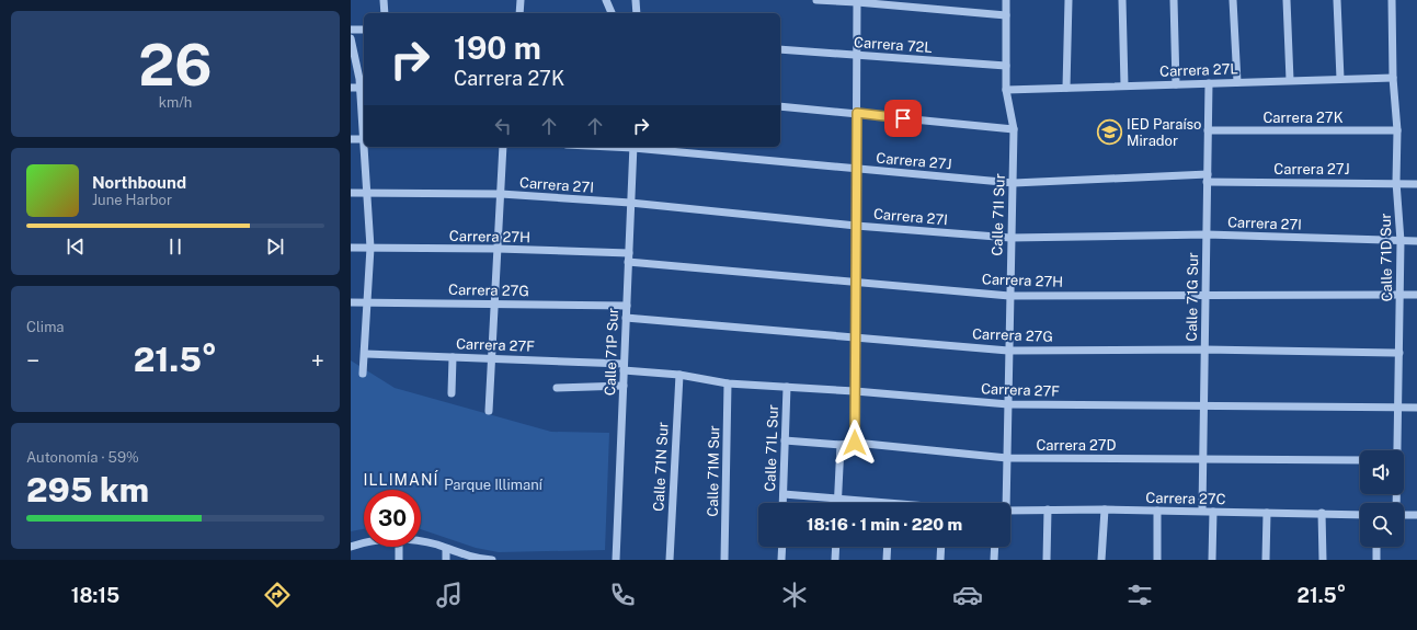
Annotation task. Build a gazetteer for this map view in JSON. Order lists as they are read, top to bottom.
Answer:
{
  "streets": {
    "street": [
      "Carrera 72L",
      "Carrera 27L",
      "Carrera 27K",
      "Carrera 27J",
      "Carrera 27I",
      "Calle 71I Sur",
      "Carrera 27H",
      "Calle 71D Sur",
      "Carrera 27G",
      "Calle 71G Sur",
      "Carrera 27F",
      "Calle 71P Sur",
      "Carrera 27D",
      "Calle 71L Sur",
      "Calle 71N Sur",
      "Calle 71M Sur",
      "Carrera 27C"
    ]
  },
  "crossings": [
    ["Carrera 72L", "Calle 71I Sur"],
    ["Carrera 27L", "Calle 71I Sur"],
    ["Carrera 27L", "Calle 71D Sur"],
    ["Carrera 27L", "Calle 71G Sur"],
    ["Carrera 27K", "Calle 71D Sur"],
    ["Carrera 27K", "Calle 71G Sur"],
    ["Carrera 27J", "Calle 71I Sur"],
    ["Carrera 27J", "Calle 71D Sur"],
    ["Carrera 27J", "Calle 71G Sur"],
    ["Carrera 27J", "Calle 71P Sur"],
    ["Carrera 27I", "Calle 71I Sur"],
    ["Carrera 27I", "Calle 71D Sur"],
    ["Carrera 27I", "Calle 71G Sur"],
    ["Carrera 27I", "Calle 71P Sur"],
    ["Calle 71I Sur", "Carrera 27H"],
    ["Calle 71I Sur", "Carrera 27G"],
    ["Calle 71I Sur", "Carrera 27F"],
    ["Calle 71I Sur", "Carrera 27D"],
    ["Carrera 27H", "Calle 71D Sur"],
    ["Carrera 27H", "Calle 71G Sur"],
    ["Carrera 27H", "Calle 71P Sur"],
    ["Calle 71D Sur", "Carrera 27G"],
    ["Calle 71D Sur", "Carrera 27F"],
    ["Carrera 27G", "Calle 71G Sur"],
    ["Carrera 27G", "Calle 71P Sur"],
    ["Calle 71G Sur", "Carrera 27F"],
    ["Calle 71G Sur", "Carrera 27D"],
    ["Calle 71G Sur", "Carrera 27C"],
    ["Carrera 27F", "Calle 71P Sur"],
    ["Carrera 27F", "Calle 71L Sur"],
    ["Carrera 27F", "Calle 71N Sur"],
    ["Carrera 27F", "Calle 71M Sur"],
    ["Carrera 27D", "Calle 71L Sur"]
  ],
  "districts": ["ILLIMANÍ"],
  "parks": ["Parque Illimaní"],
  "places": {
    "school or university": ["IED Paraíso Mirador"]
  },
  "page": {
    "tile": [
      ["26", "km/h"],
      "Clima",
      ["Autonomía · 59%", "295 km"]
    ],
    "turn": ["190 m", "Carrera 27K"],
    "song": ["Northbound", "June Harbor"],
    "heat": ["−", "21.5°", "+"],
    "limit": "30",
    "trip": "18:16 · 1 min · 220 m",
    "tabs": ["18:15", "21.5°"]
  }
}
